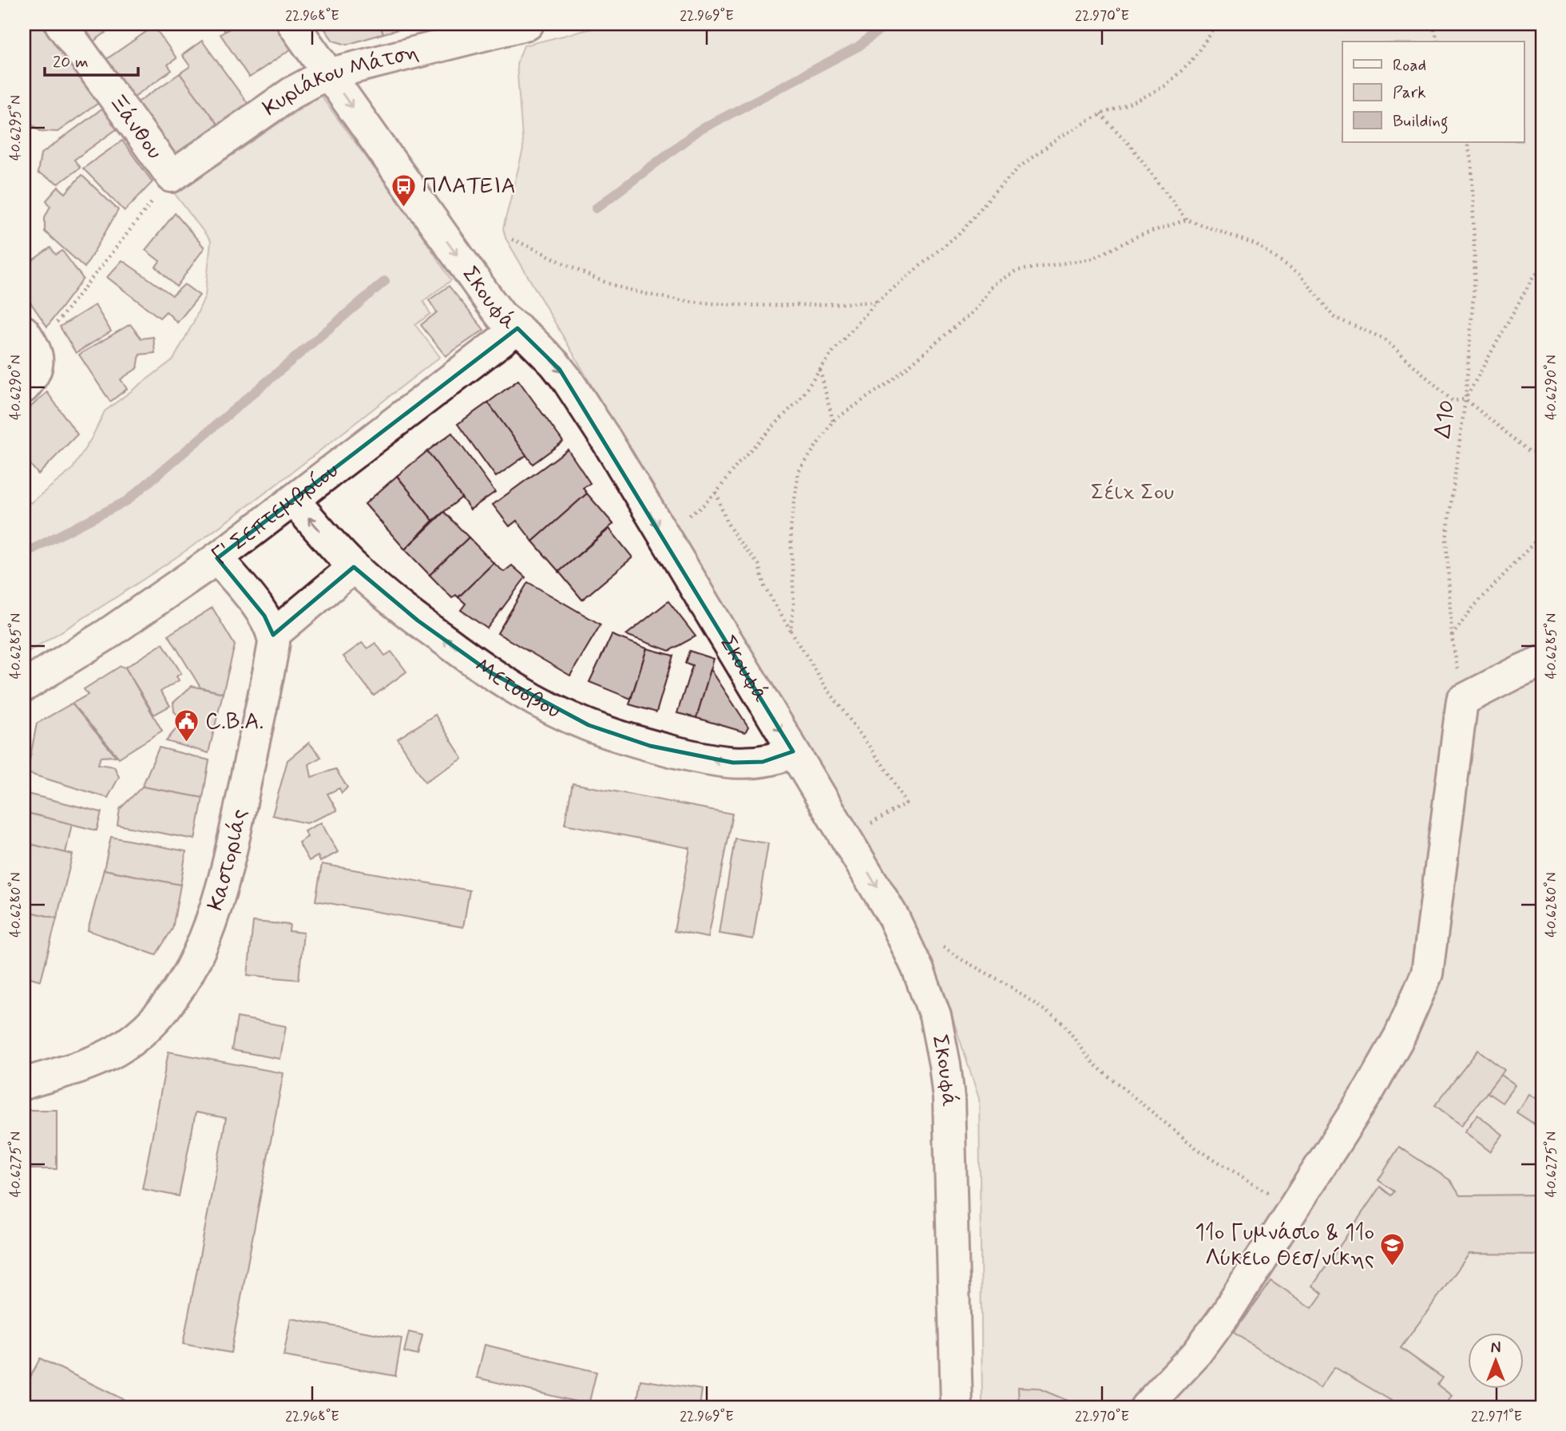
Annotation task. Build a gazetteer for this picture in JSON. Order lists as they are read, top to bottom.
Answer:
{
  "streets": {
    "street": [
      "Κυριάκου Μάτση",
      "Ξάνθου",
      "Σκουφά",
      "Γ' Σεπτεμβρίου",
      "Μετσόβου",
      "Καστοριάς"
    ],
    "path": ["Δ10"]
  },
  "crossings": [
    ["Κυριάκου Μάτση", "Ξάνθου"],
    ["Κυριάκου Μάτση", "Σκουφά"],
    ["Σκουφά", "Γ' Σεπτεμβρίου"],
    ["Σκουφά", "Μετσόβου"],
    ["Γ' Σεπτεμβρίου", "Μετσόβου"]
  ],
  "one_way": ["Σκουφά", "Μετσόβου"],
  "parks": ["Σέιχ Σου"],
  "places": {
    "bus stop": ["ΠΛΑΤΕΙΑ"],
    "public building": ["C.B.A."],
    "school or university": ["11ο Γυμνάσιο & 11ο Λύκειο Θεσ/νίκης"]
  },
  "legend": ["Road", "Park", "Building"],
  "scale_bar": "20 m",
  "north": "top",
  "coordinates": [
    "22.968°E",
    "22.969°E",
    "22.970°E",
    "40.6295°N",
    "40.6290°N",
    "40.6285°N",
    "40.6280°N",
    "40.6275°N",
    "22.971°E"
  ]
}
